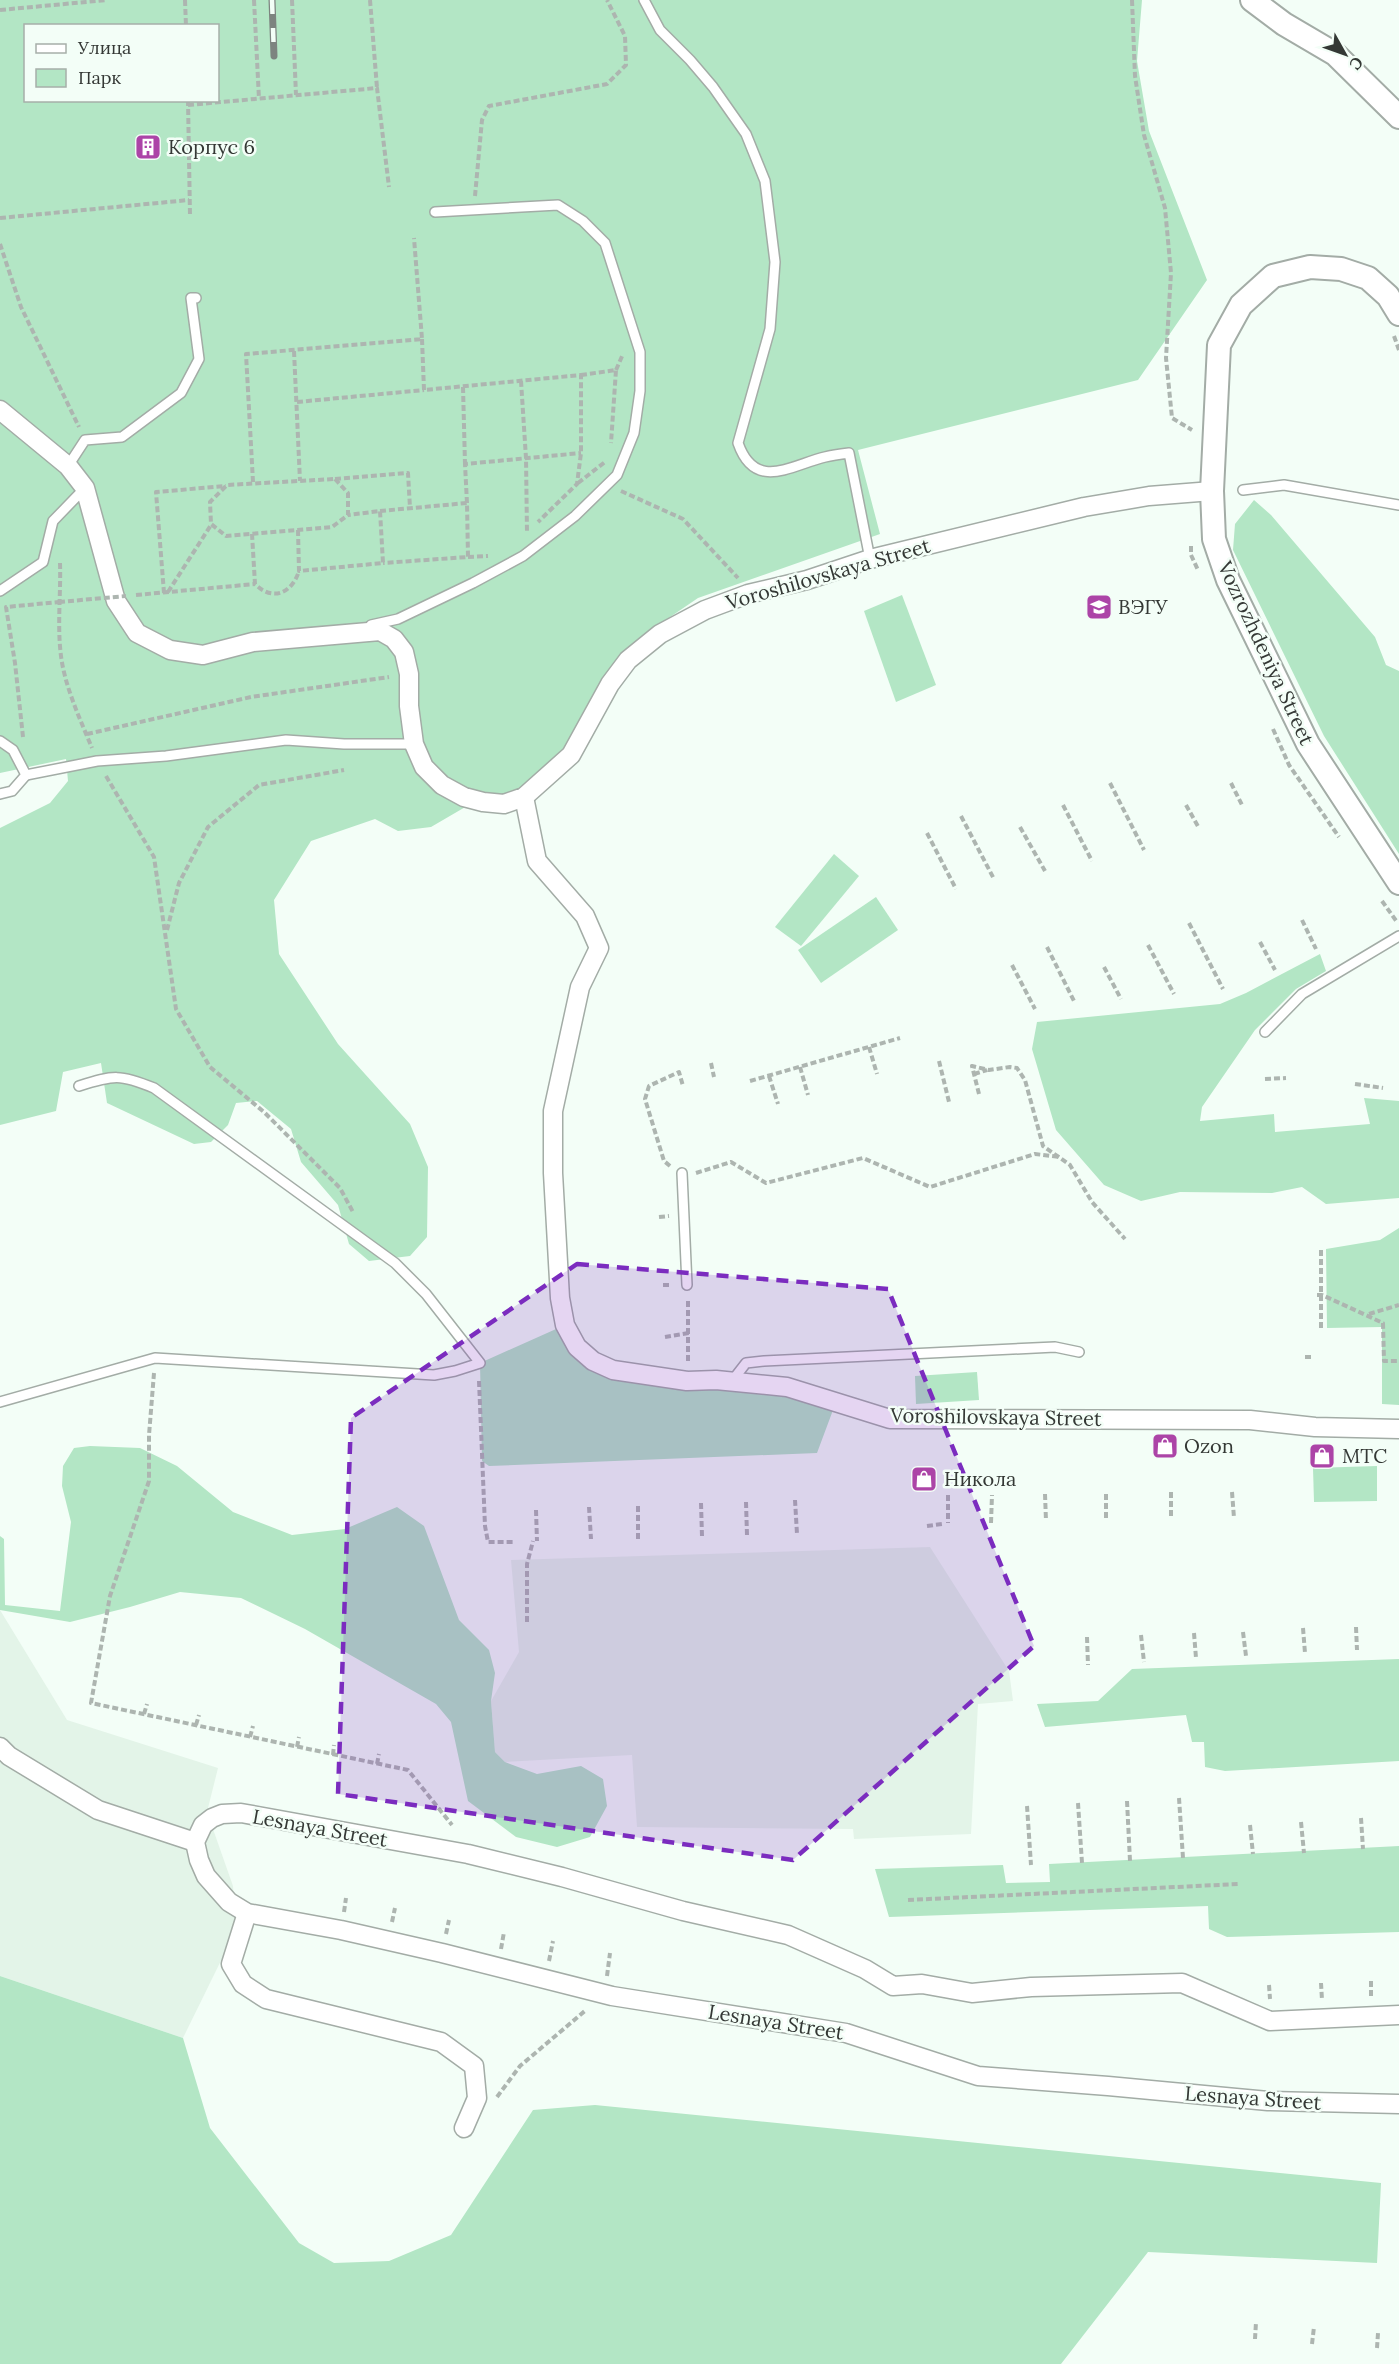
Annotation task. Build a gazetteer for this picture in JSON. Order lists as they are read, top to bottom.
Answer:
{
  "streets": {
    "street": ["Voroshilovskaya Street", "Vozrozhdeniya Street", "Lesnaya Street"]
  },
  "crossings": [
    ["Voroshilovskaya Street", "Vozrozhdeniya Street"]
  ],
  "places": {
    "building": ["Корпус 6"],
    "school or university": ["ВЭГУ"],
    "shop": ["Ozon", "МТС", "Никола"]
  },
  "legend": ["Улица", "Парк"],
  "north": "bottom right"
}
